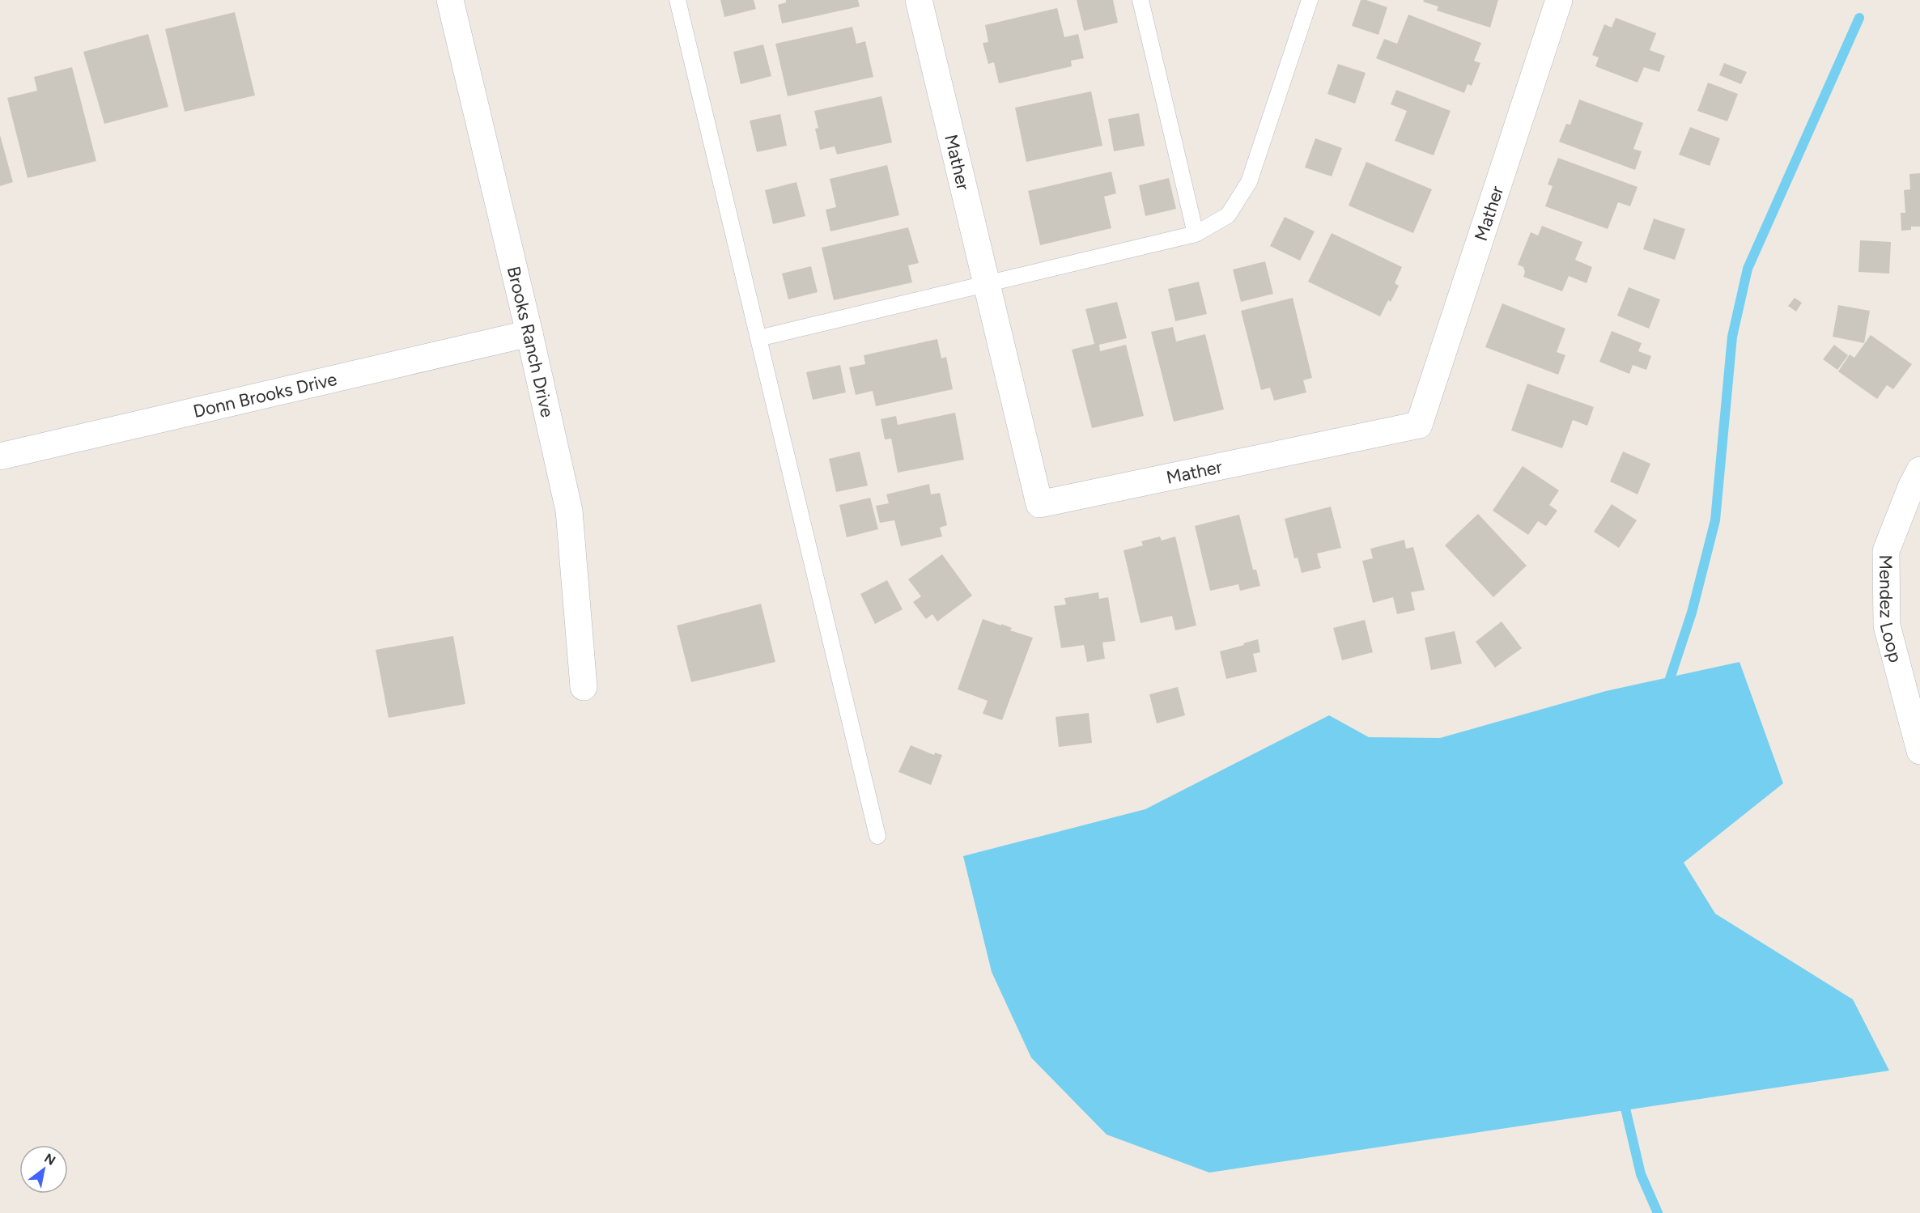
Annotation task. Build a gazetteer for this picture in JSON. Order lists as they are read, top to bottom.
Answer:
{
  "streets": {
    "street": [
      "Mather",
      "Brooks Ranch Drive",
      "Donn Brooks Drive",
      "Mendez Loop"
    ]
  },
  "crossings": [
    ["Brooks Ranch Drive", "Donn Brooks Drive"]
  ],
  "north": "top right"
}
